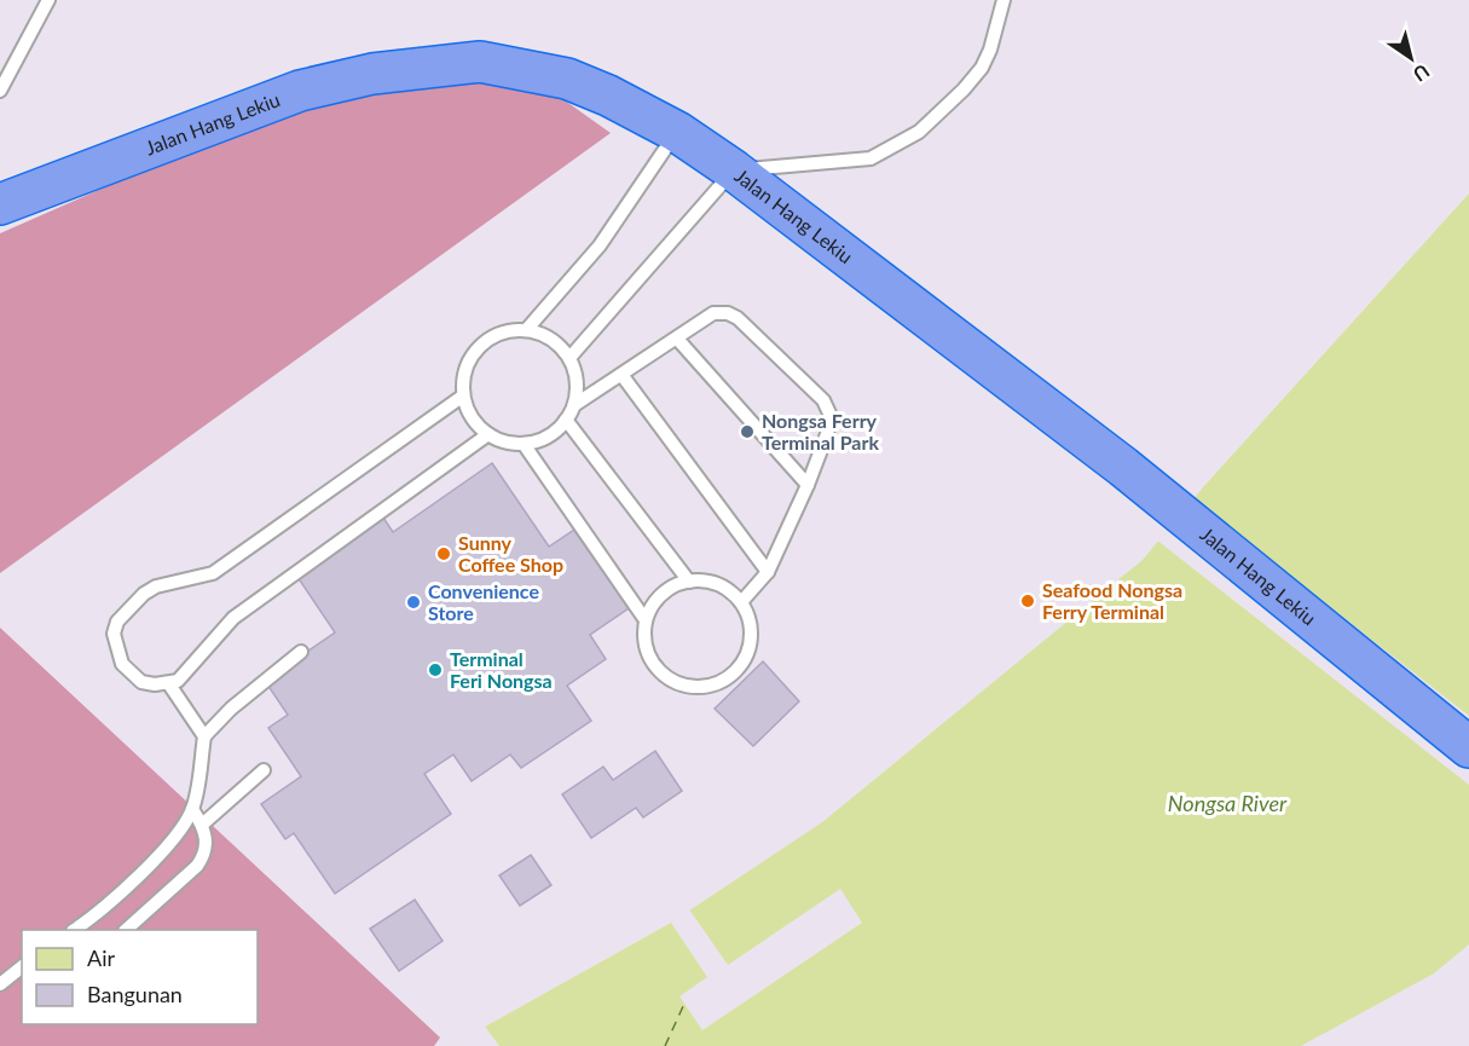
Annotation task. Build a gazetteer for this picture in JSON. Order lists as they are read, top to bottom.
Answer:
{
  "streets": {
    "highway": ["Jalan Hang Lekiu"]
  },
  "water": ["Nongsa River"],
  "places": [
    "Nongsa Ferry Terminal Park",
    "Sunny Coffee Shop",
    "Seafood Nongsa Ferry Terminal",
    "Convenience Store",
    "Terminal Feri Nongsa"
  ],
  "legend": ["Air", "Bangunan"],
  "north": "bottom right"
}
